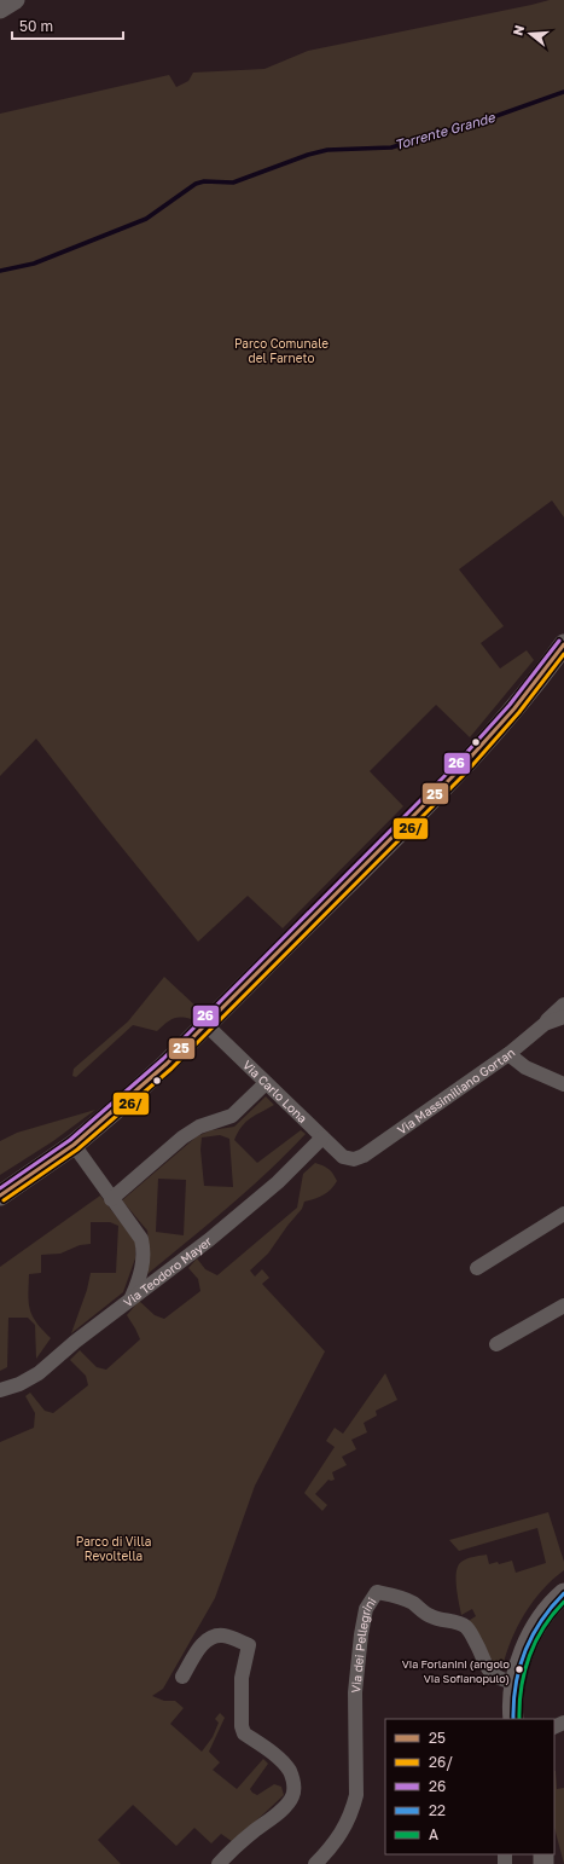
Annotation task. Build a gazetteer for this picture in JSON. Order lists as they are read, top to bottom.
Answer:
{
  "streets": {
    "street": [
      "Via Carlo Lona",
      "Via Massimiliano Gortan",
      "Via Teodoro Mayer",
      "Via dei Pellegrini"
    ]
  },
  "crossings": [
    ["Via Carlo Lona", "Via Massimiliano Gortan"],
    ["Via Carlo Lona", "Via Teodoro Mayer"]
  ],
  "water": ["Torrente Grande"],
  "parks": ["Parco Comunale del Farneto", "Parco di Villa Revoltella"],
  "places": ["Via Forlanini (angolo Via Sofianopulo)"],
  "lines": [
    "transit line 26",
    "transit line 25",
    "transit line 26/",
    "transit line 22",
    "transit line A"
  ],
  "legend": [
    "25",
    "26/",
    "26",
    "22",
    "A"
  ],
  "scale_bar": "50 m",
  "north": "left"
}
